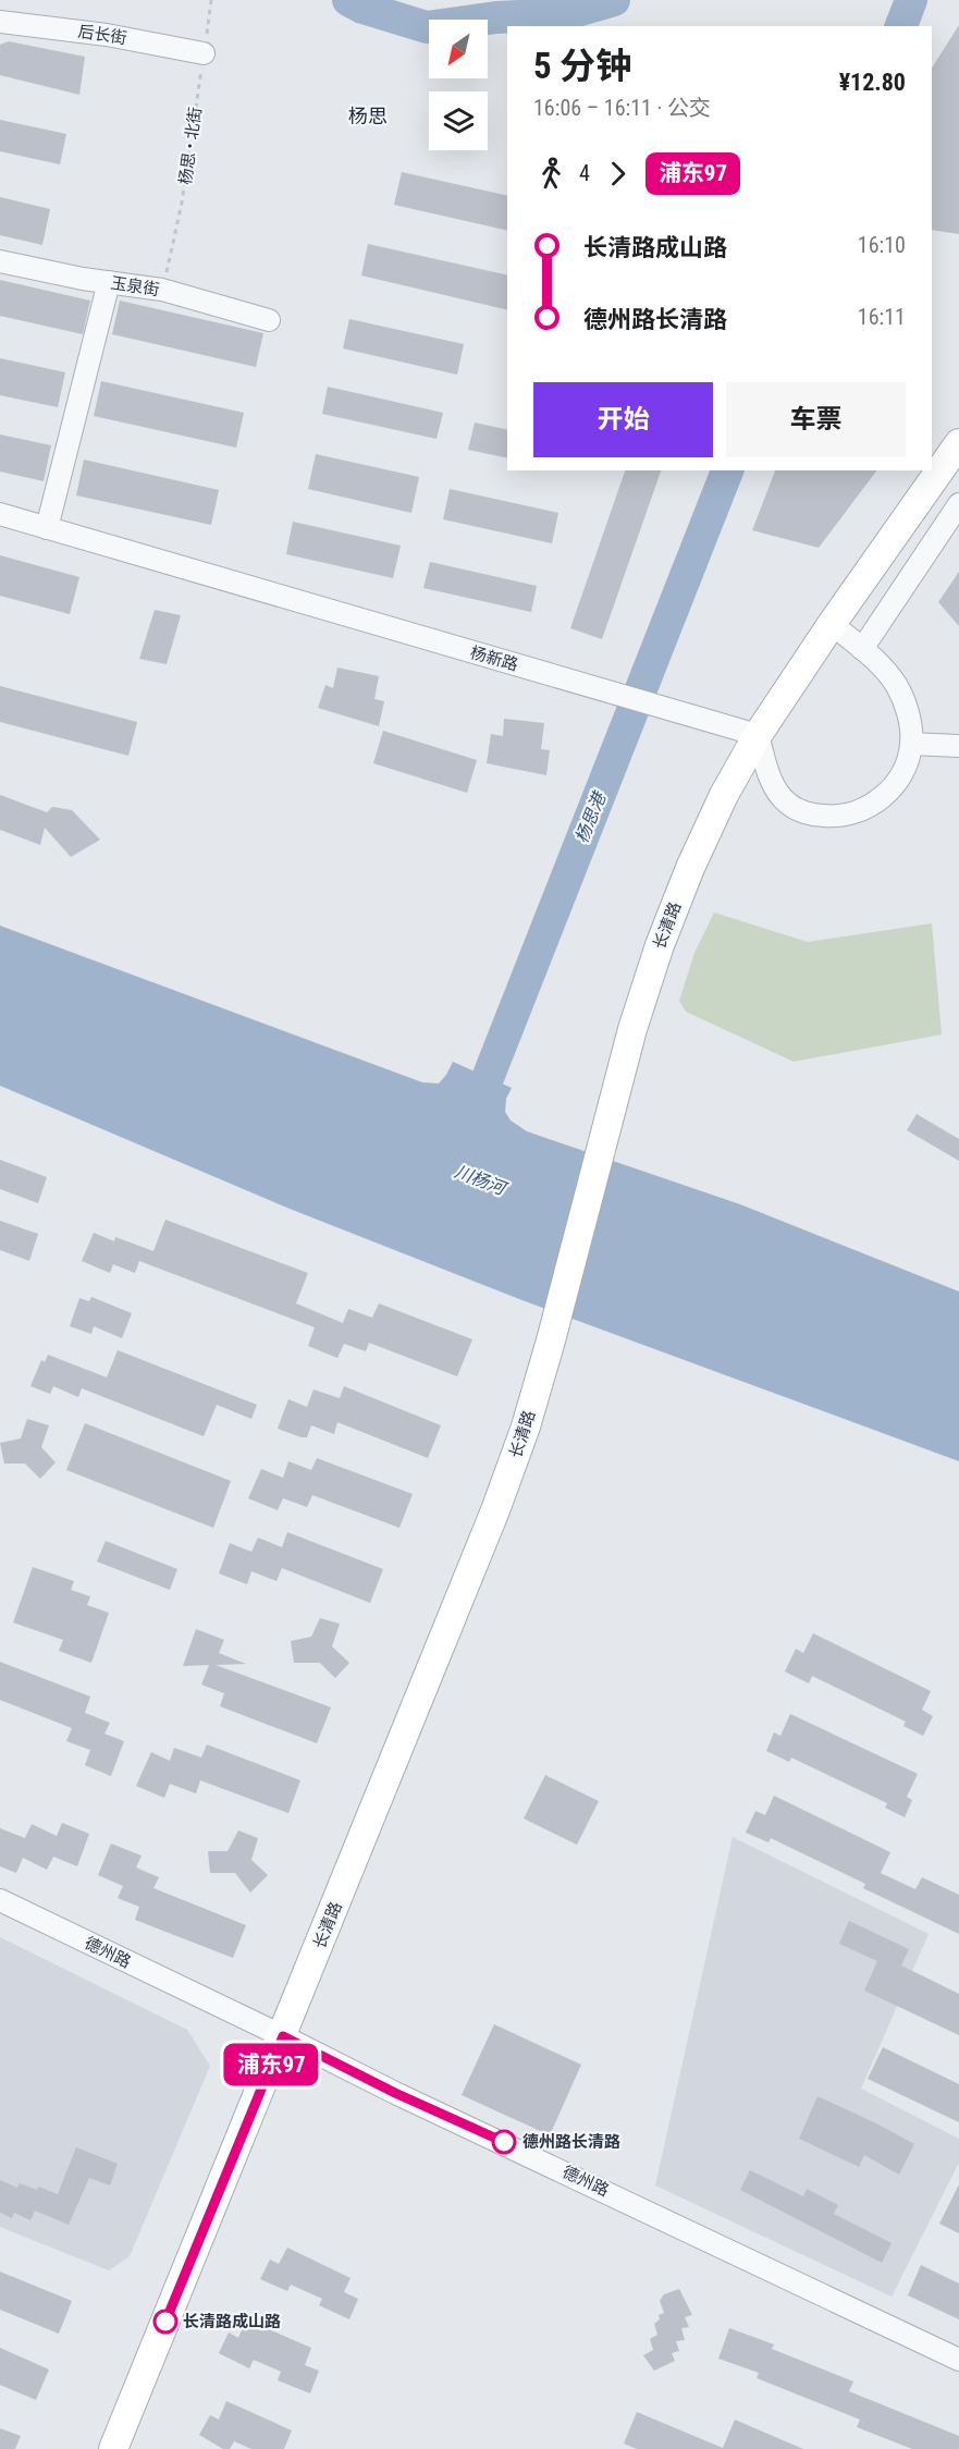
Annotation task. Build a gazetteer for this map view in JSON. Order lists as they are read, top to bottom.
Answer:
{
  "streets": {
    "main road": ["长清路"],
    "street": [
      "后长街",
      "玉泉街",
      "杨新路",
      "德州路"
    ],
    "path": ["杨思 • 北街"]
  },
  "crossings": [
    ["后长街", "杨思 • 北街"],
    ["杨思 • 北街", "玉泉街"],
    ["杨新路", "长清路"],
    ["长清路", "德州路"]
  ],
  "districts": ["杨思"],
  "water": ["杨思港", "川杨河"],
  "places": ["德州路长清路", "长清路成山路"],
  "lines": ["bus line 浦东97"],
  "north": "bottom left",
  "page": {
    "on_map": "浦东97",
    "heading": ["5 分钟", "16:06 – 16:11 · 公交", "¥12.80"],
    "legs": ["4", "浦东97"],
    "list": [
      {
        "name": "长清路成山路",
        "value": "16:10"
      },
      {
        "name": "德州路长清路",
        "value": "16:11"
      }
    ],
    "buttons": ["开始", "车票"]
  }
}
